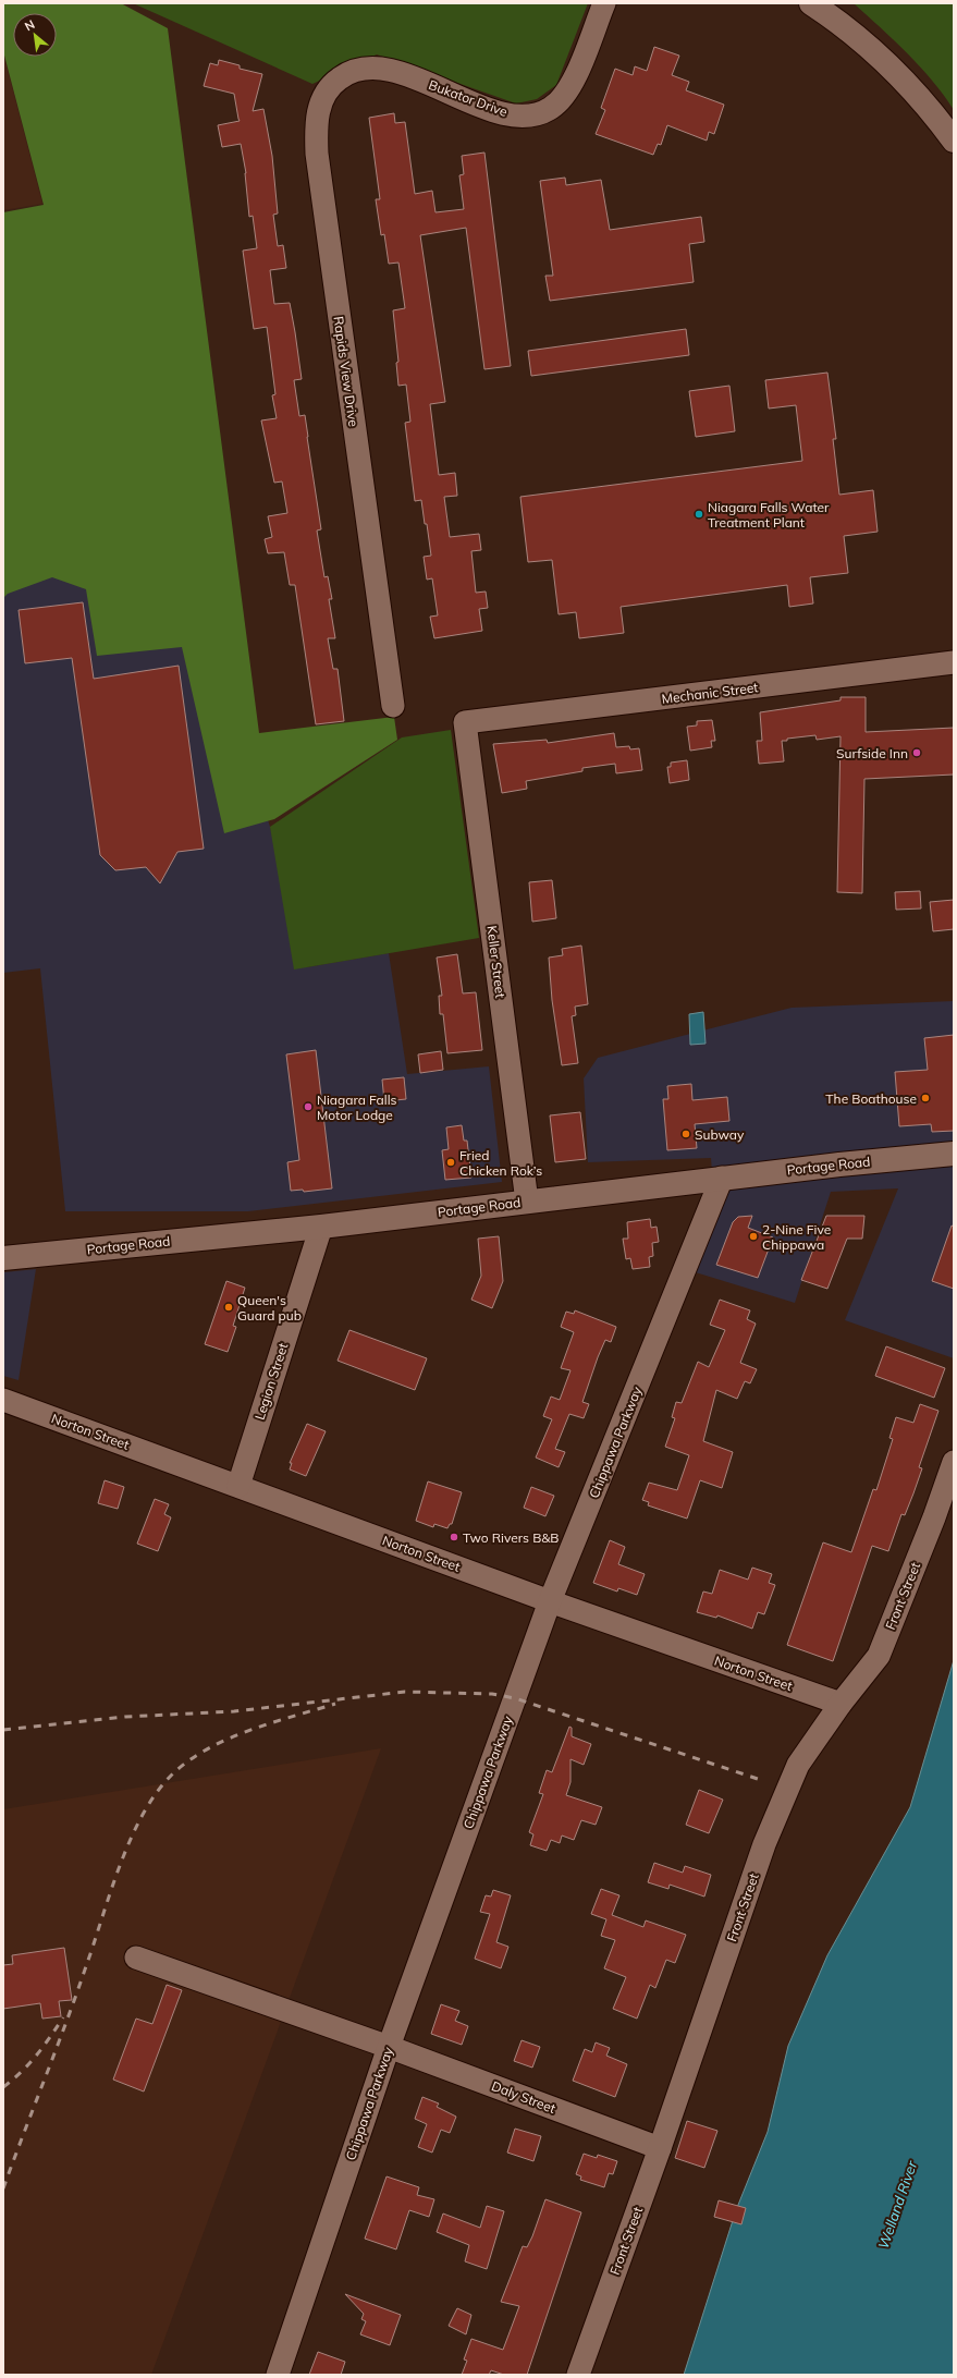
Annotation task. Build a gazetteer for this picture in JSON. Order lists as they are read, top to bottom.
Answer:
{
  "streets": {
    "main road": ["Portage Road"],
    "street": [
      "Bukator Drive",
      "Rapids View Drive",
      "Mechanic Street",
      "Keller Street",
      "Legion Street",
      "Norton Street",
      "Chippawa Parkway",
      "Front Street",
      "Daly Street"
    ]
  },
  "crossings": [
    ["Bukator Drive", "Rapids View Drive"],
    ["Mechanic Street", "Keller Street"],
    ["Keller Street", "Portage Road"],
    ["Portage Road", "Legion Street"],
    ["Portage Road", "Chippawa Parkway"],
    ["Legion Street", "Norton Street"],
    ["Norton Street", "Chippawa Parkway"],
    ["Norton Street", "Front Street"],
    ["Chippawa Parkway", "Daly Street"],
    ["Front Street", "Daly Street"]
  ],
  "water": ["Welland River"],
  "places": [
    "Niagara Falls Water Treatment Plant",
    "Surfside Inn",
    "The Boathouse",
    "Niagara Falls Motor Lodge",
    "Subway",
    "Fried Chicken Rok’s",
    "2-Nine Five Chippawa",
    "Queen's Guard pub",
    "Two Rivers B&B"
  ],
  "north": "top left"
}
